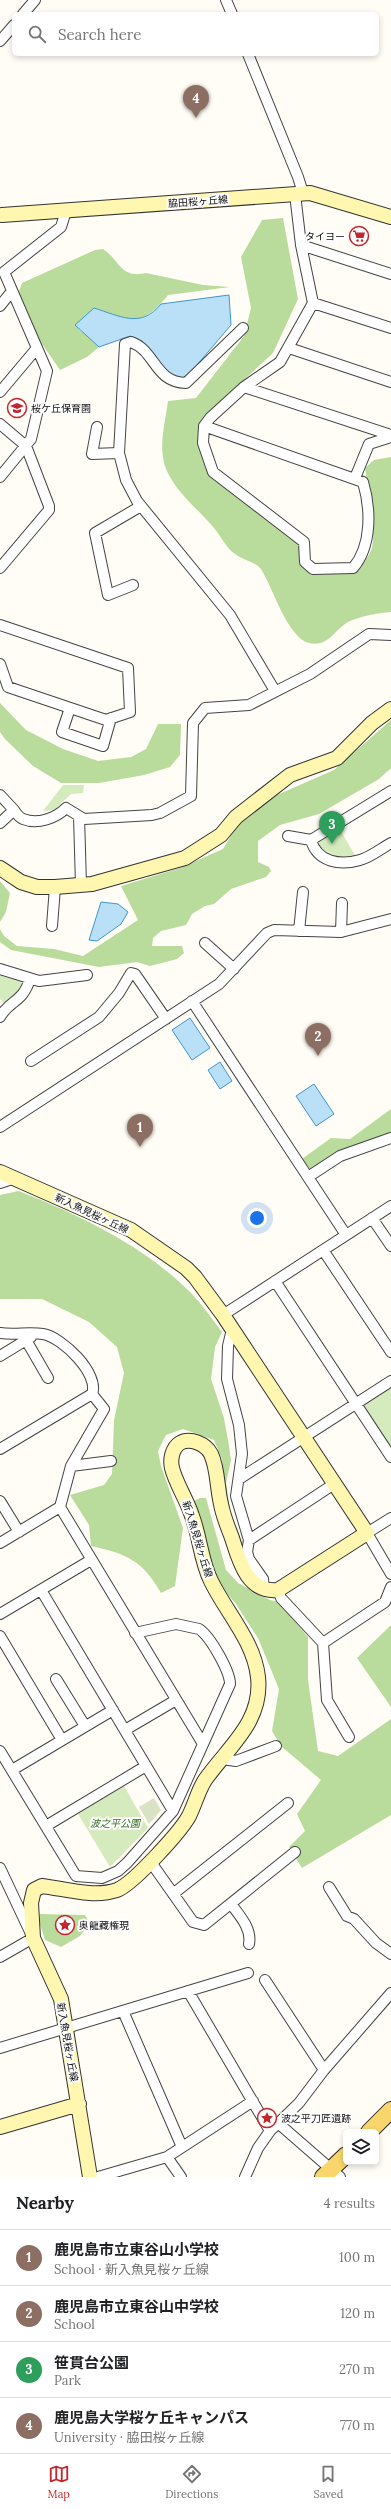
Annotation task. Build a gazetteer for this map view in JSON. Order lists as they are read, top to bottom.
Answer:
{
  "streets": {
    "street": ["脇田桜ヶ丘線", "新入魚見桜ヶ丘線"]
  },
  "parks": ["波之平公園"],
  "places": {
    "supermarket": ["タイヨー"],
    "school or university": ["桜ケ丘保育園"],
    "place": ["奥龍藏権現", "波之平刀匠遺跡"]
  },
  "page": {
    "search": "Search here",
    "pins": [
      "4",
      "3",
      "2",
      "1"
    ],
    "heading": ["Nearby", "4 results"],
    "list": [
      {
        "mark": "1",
        "name": "鹿児島市立東谷山小学校",
        "note": "School · 新入魚見桜ヶ丘線",
        "value": "100 m"
      },
      {
        "mark": "2",
        "name": "鹿児島市立東谷山中学校",
        "note": "School",
        "value": "120 m"
      },
      {
        "mark": "3",
        "name": "笹貫台公園",
        "note": "Park",
        "value": "270 m"
      },
      {
        "mark": "4",
        "name": "鹿児島大学桜ケ丘キャンパス",
        "note": "University · 脇田桜ヶ丘線",
        "value": "770 m"
      }
    ],
    "nav": ["Map", "Directions", "Saved"]
  }
}
